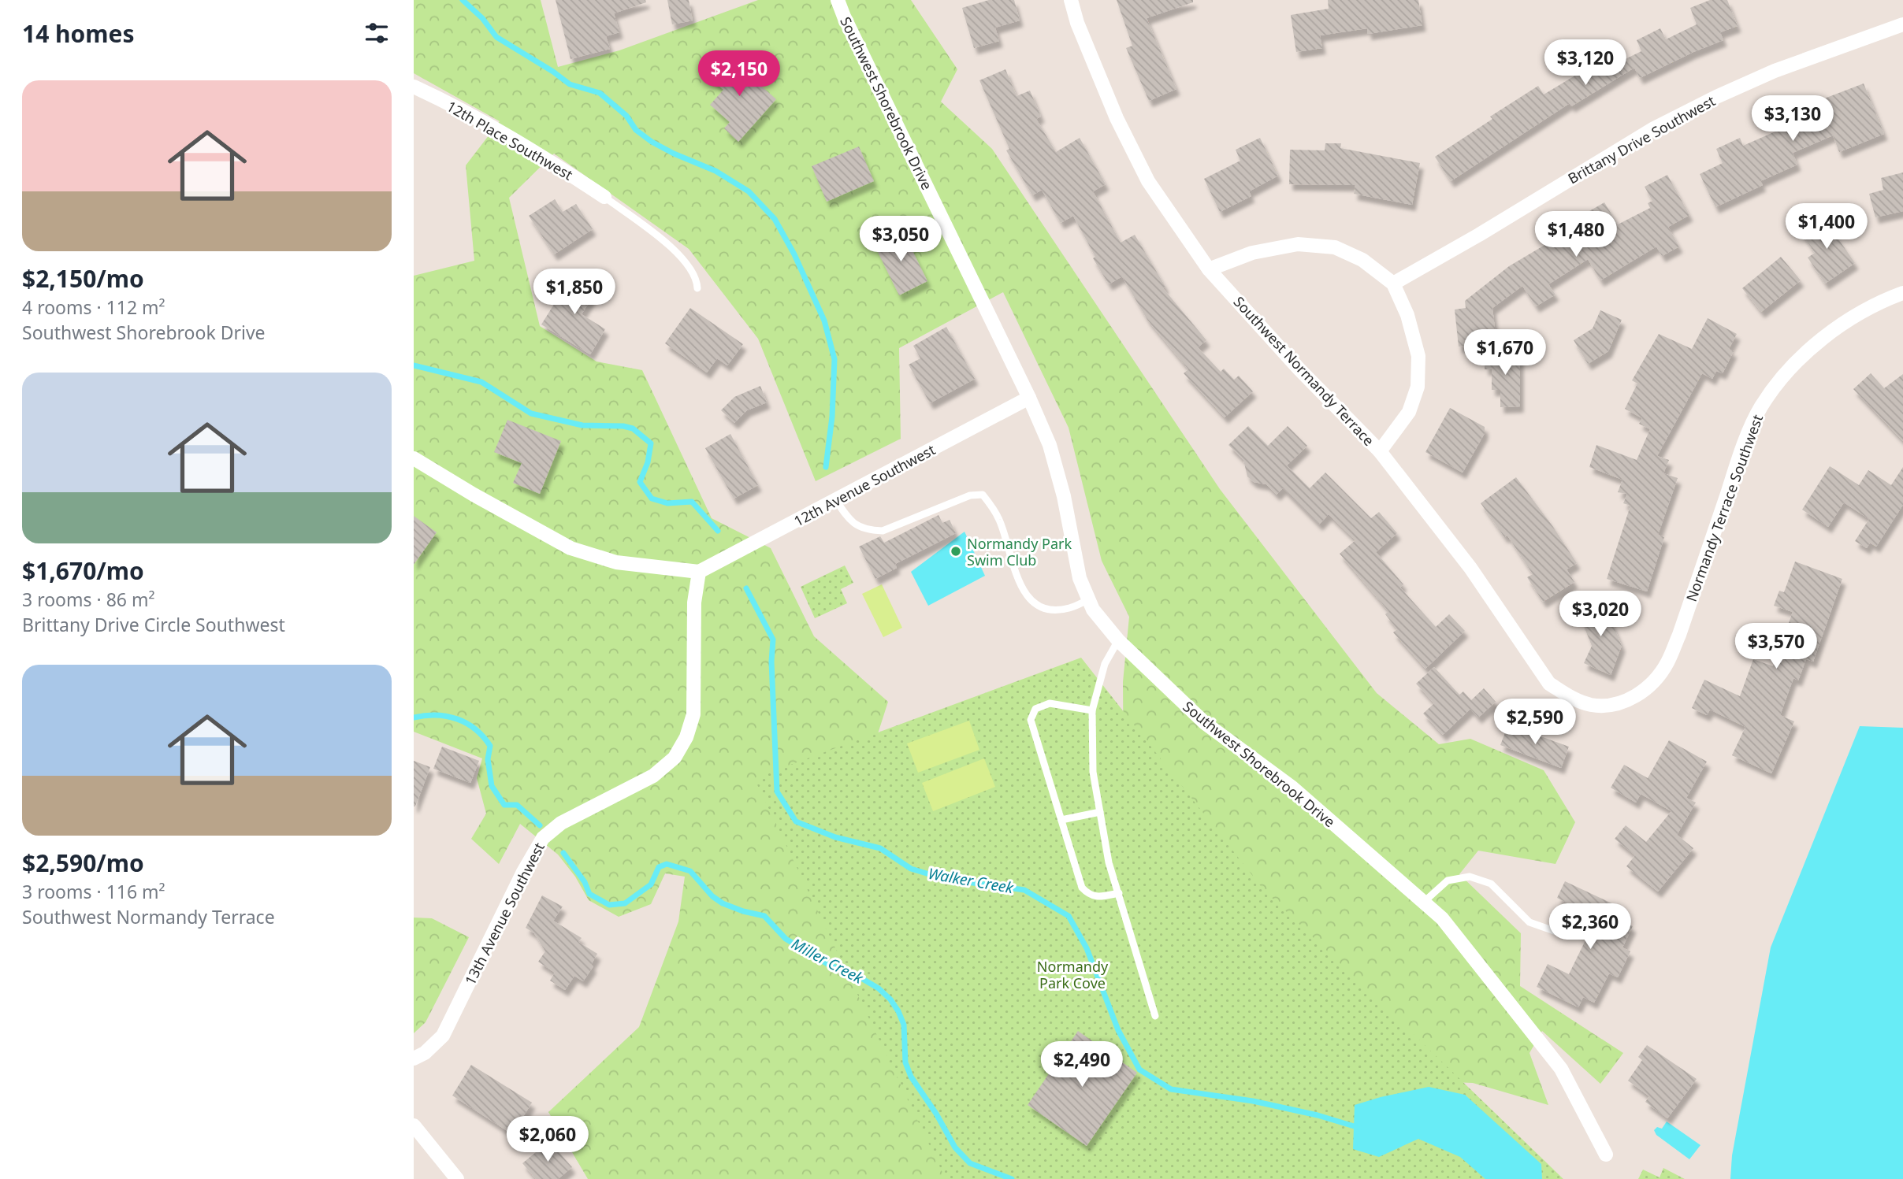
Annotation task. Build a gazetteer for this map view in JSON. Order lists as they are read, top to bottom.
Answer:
{
  "streets": {
    "street": [
      "Southwest Shorebrook Drive",
      "Brittany Drive Southwest",
      "12th Place Southwest",
      "Southwest Normandy Terrace",
      "12th Avenue Southwest",
      "Normandy Terrace Southwest",
      "13th Avenue Southwest"
    ]
  },
  "crossings": [
    ["Southwest Shorebrook Drive", "12th Avenue Southwest"],
    ["Southwest Normandy Terrace", "Normandy Terrace Southwest"],
    ["12th Avenue Southwest", "13th Avenue Southwest"]
  ],
  "water": ["Walker Creek", "Miller Creek"],
  "parks": ["Normandy Park Cove"],
  "places": ["Normandy Park Swim Club"],
  "page": {
    "heading": "14 homes",
    "price": [
      "$3,120",
      "$2,150",
      "$3,130",
      "$1,400",
      "$1,480",
      "$3,050",
      "$1,850",
      "$1,670",
      "$3,020",
      "$3,570",
      "$2,590",
      "$2,360",
      "$2,490",
      "$2,060"
    ],
    "list": [
      {
        "name": "$2,150/mo",
        "note": "4 rooms · 112 m² · Southwest Shorebrook Drive"
      },
      {
        "name": "$1,670/mo",
        "note": "3 rooms · 86 m² · Brittany Drive Circle Southwest"
      },
      {
        "name": "$2,590/mo",
        "note": "3 rooms · 116 m² · Southwest Normandy Terrace"
      }
    ]
  }
}
